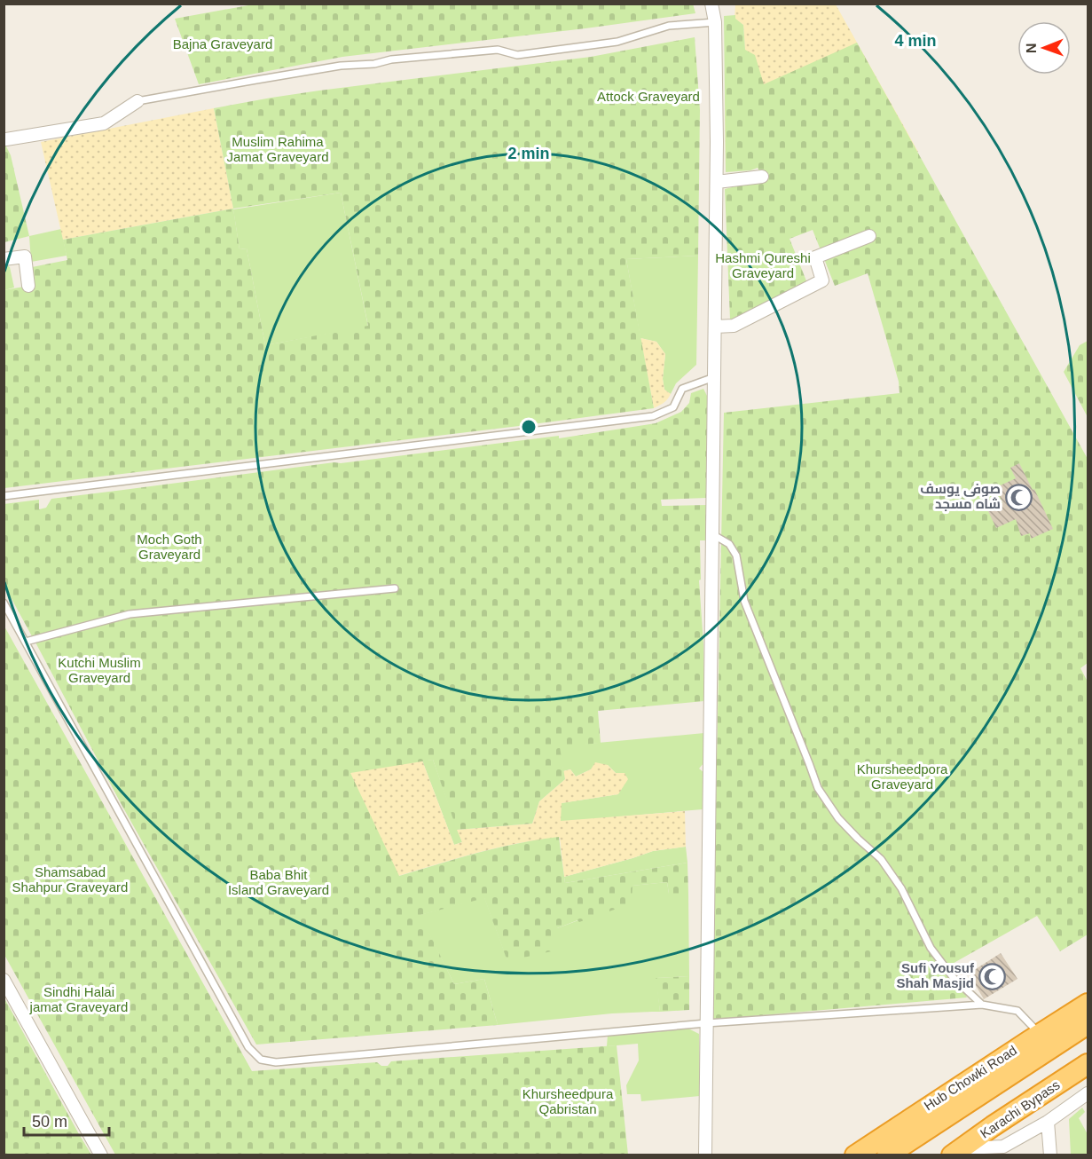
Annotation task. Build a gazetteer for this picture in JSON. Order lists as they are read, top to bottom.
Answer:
{
  "streets": {
    "highway": ["Hub Chowki Road", "Karachi Bypass"]
  },
  "parks": [
    "Bajna Graveyard",
    "Attock Graveyard",
    "Muslim Rahima Jamat Graveyard",
    "Hashmi Qureshi Graveyard",
    "Moch Goth Graveyard",
    "Kutchi Muslim Graveyard",
    "Khursheedpora Graveyard",
    "Shamsabad Shahpur Graveyard",
    "Baba Bhit Island Graveyard",
    "Sindhi Halai jamat Graveyard",
    "Khursheedpura Qabristan"
  ],
  "places": {
    "mosque": ["صوفی یوسف شاہ مسجد", "Sufi Yousuf Shah Masjid"]
  },
  "scale_bar": "50 m",
  "north": "left",
  "rings": ["4 min", "2 min"]
}
